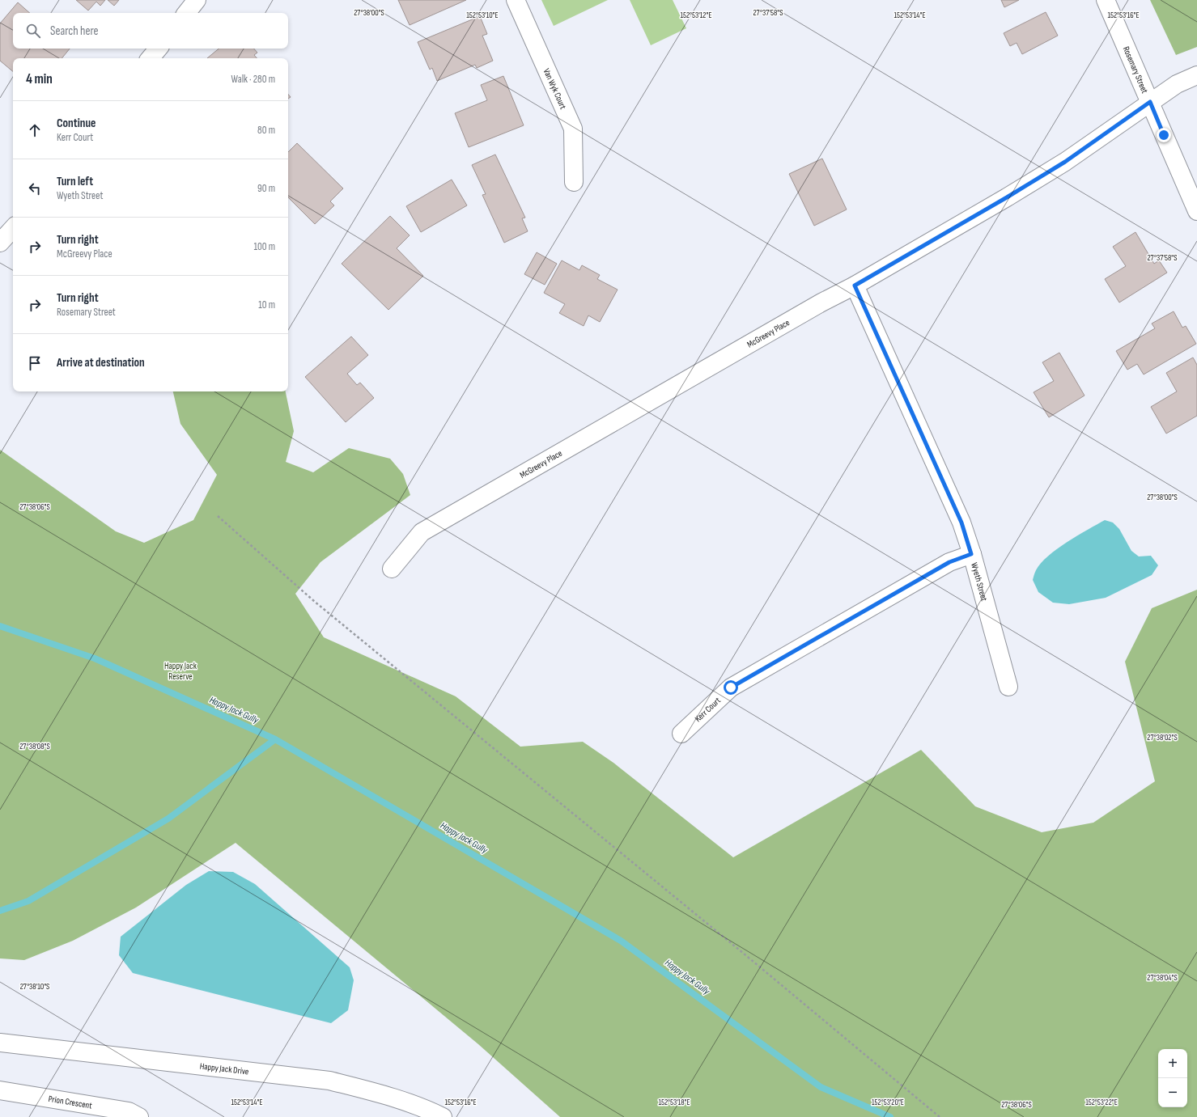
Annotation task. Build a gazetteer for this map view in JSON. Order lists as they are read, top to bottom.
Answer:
{
  "streets": {
    "street": [
      "Rosemary Street",
      "Van Wyk Court",
      "McGreevy Place",
      "Wyeth Street",
      "Kerr Court",
      "Happy Jack Drive",
      "Prion Crescent"
    ]
  },
  "crossings": [
    ["Rosemary Street", "McGreevy Place"],
    ["McGreevy Place", "Wyeth Street"],
    ["Wyeth Street", "Kerr Court"]
  ],
  "water": ["Happy Jack Gully"],
  "parks": ["Happy Jack Reserve"],
  "page": {
    "search": "Search here",
    "heading": ["4 min", "Walk · 280 m"],
    "list": [
      ["Continue", "Kerr Court", "80 m"],
      ["Turn left", "Wyeth Street", "90 m"],
      ["Turn right", "McGreevy Place", "100 m"],
      ["Turn right", "Rosemary Street", "10 m"],
      "Arrive at destination"
    ],
    "map_buttons": ["+", "−"]
  },
  "coordinates": [
    "27°38'00\"S",
    "27°37'58\"S",
    "152°53'10\"E",
    "152°53'12\"E",
    "152°53'14\"E",
    "152°53'16\"E",
    "27°38'06\"S",
    "27°38'02\"S",
    "27°38'08\"S",
    "27°38'04\"S",
    "27°38'10\"S",
    "152°53'18\"E",
    "152°53'20\"E",
    "152°53'22\"E"
  ]
}
